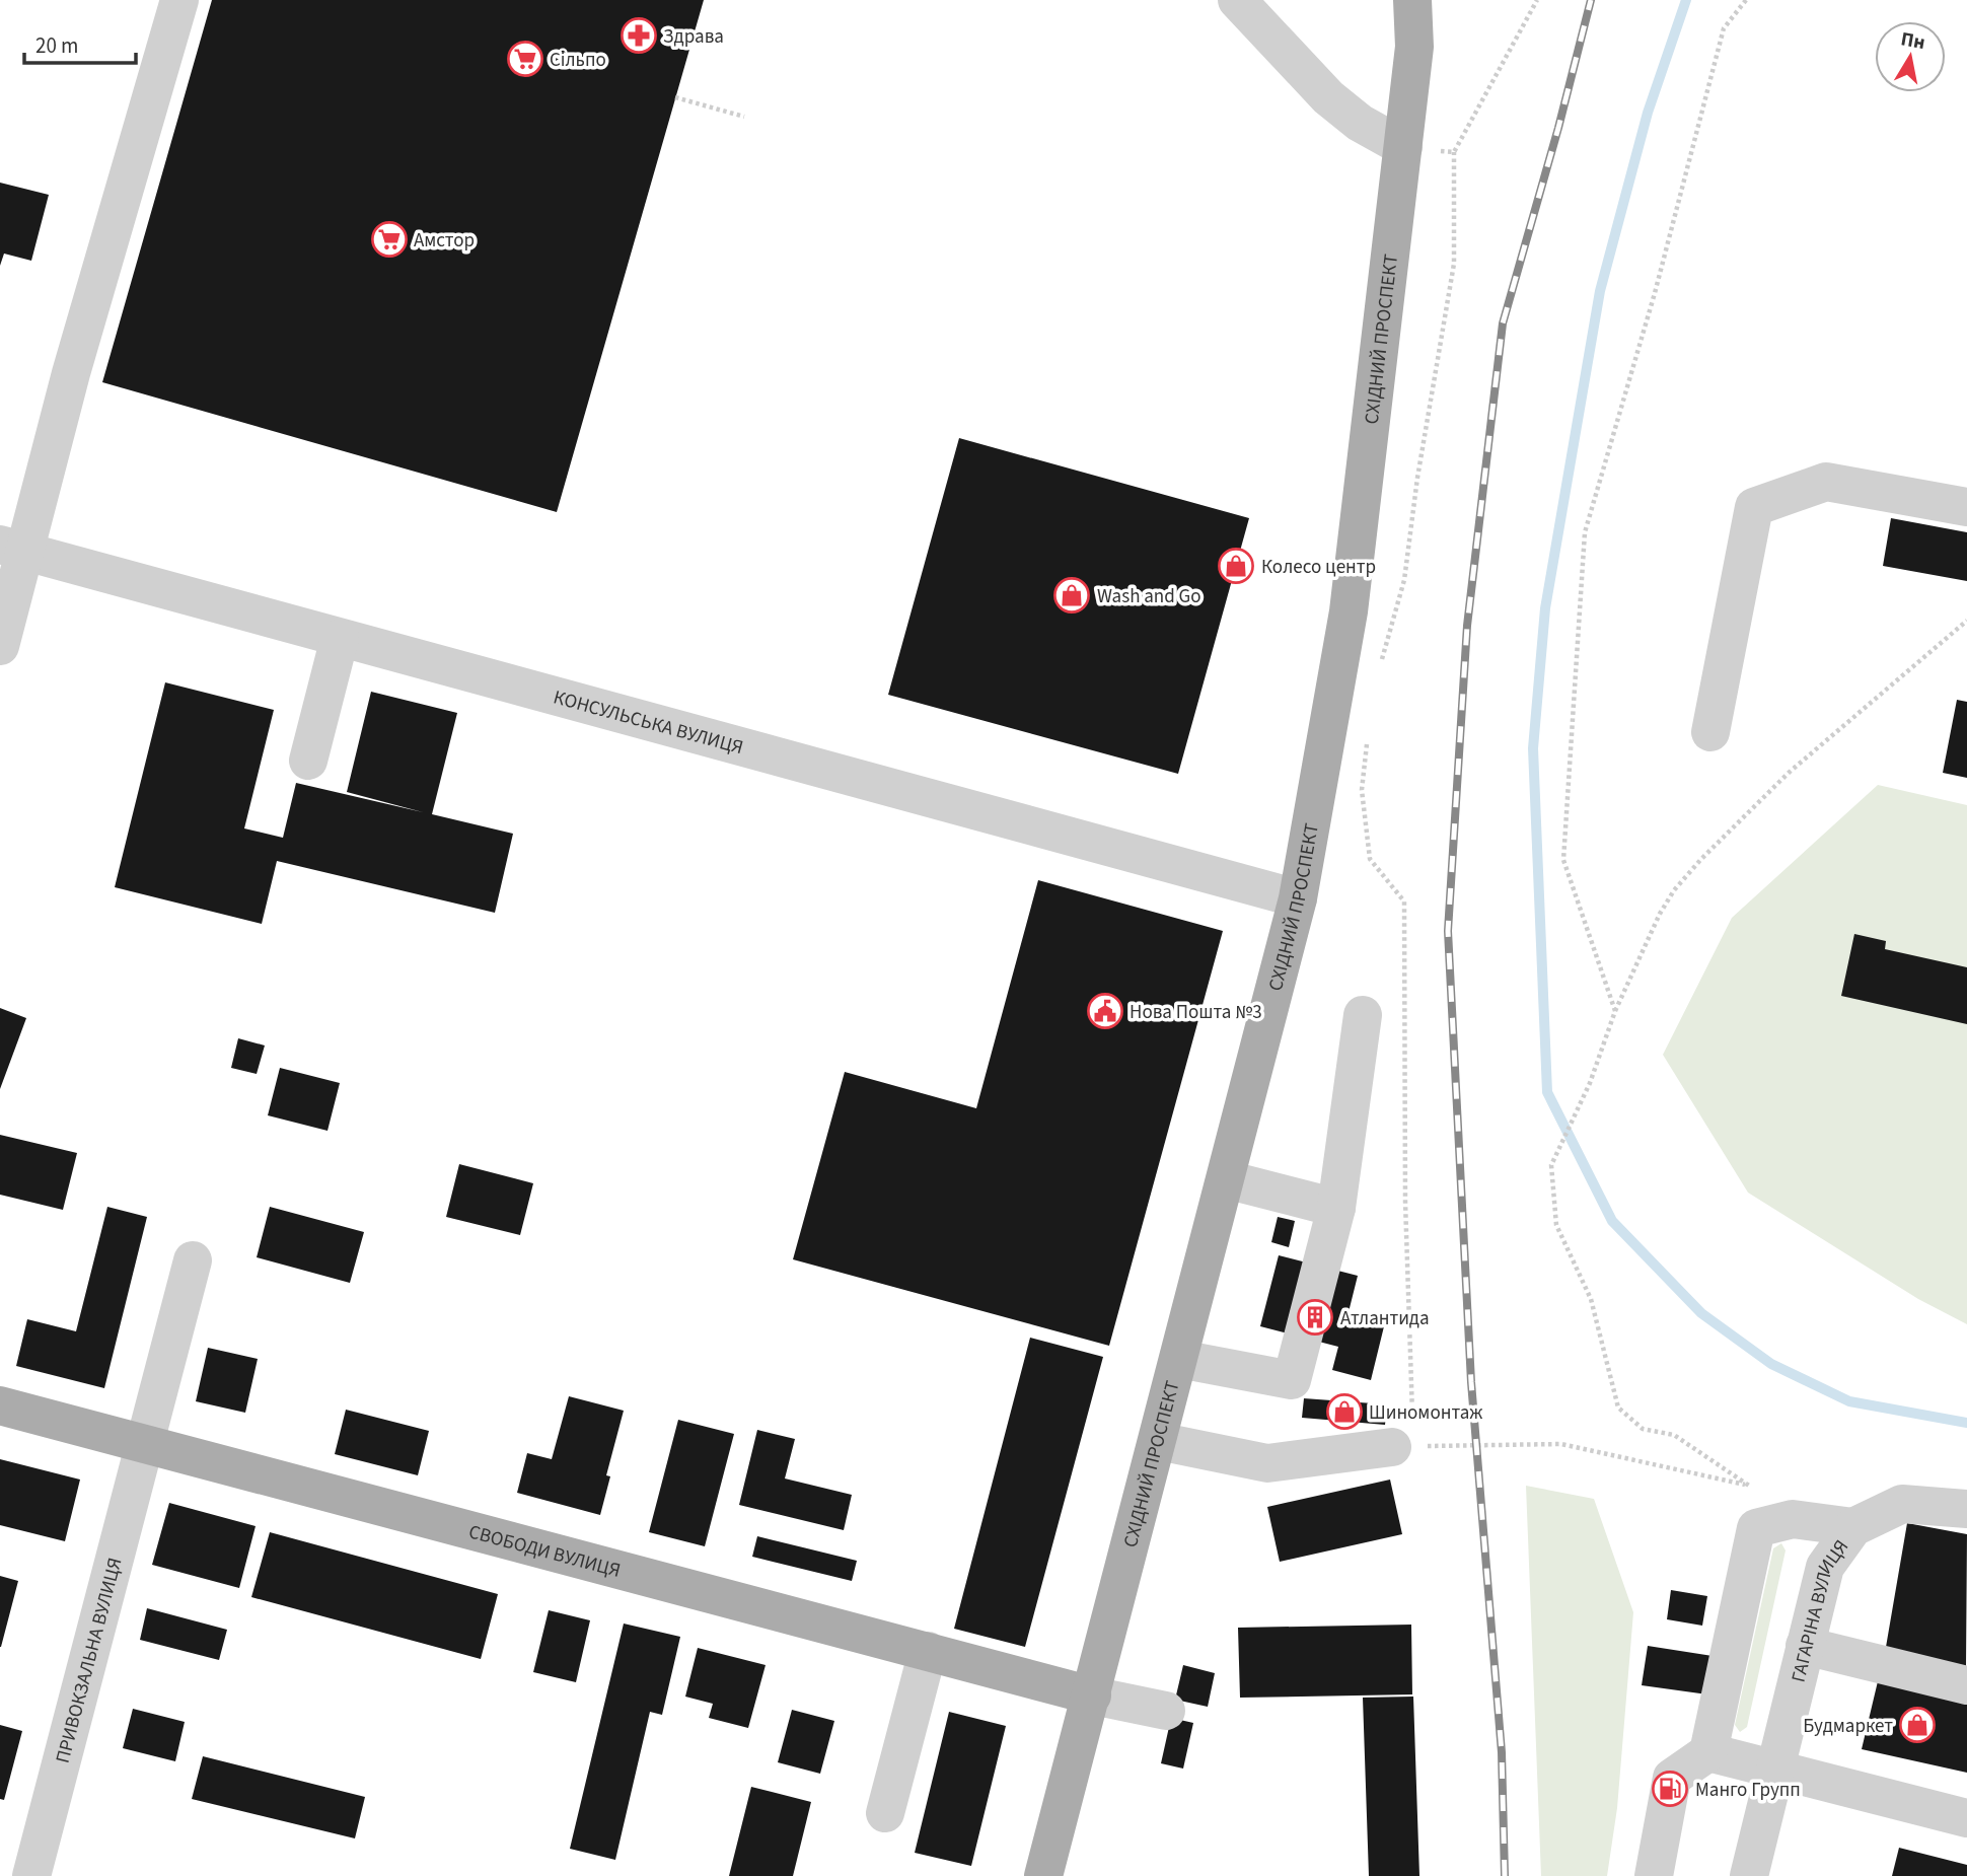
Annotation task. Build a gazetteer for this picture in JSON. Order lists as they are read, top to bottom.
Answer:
{
  "streets": {
    "main road": ["СХІДНИЙ ПРОСПЕКТ", "СВОБОДИ ВУЛИЦЯ"],
    "street": ["КОНСУЛЬСЬКА ВУЛИЦЯ", "ГАГАРІНА ВУЛИЦЯ", "ПРИВОКЗАЛЬНА ВУЛИЦЯ"]
  },
  "crossings": [
    ["СХІДНИЙ ПРОСПЕКТ", "КОНСУЛЬСЬКА ВУЛИЦЯ"],
    ["СХІДНИЙ ПРОСПЕКТ", "СВОБОДИ ВУЛИЦЯ"],
    ["СВОБОДИ ВУЛИЦЯ", "ПРИВОКЗАЛЬНА ВУЛИЦЯ"]
  ],
  "places": {
    "pharmacy": ["Здрава"],
    "supermarket": ["Сільпо", "Амстор"],
    "shop": [
      "Колесо центр",
      "Wash and Go",
      "Шиномонтаж",
      "Будмаркет"
    ],
    "public building": ["Нова Пошта №3"],
    "building": ["Атлантида"],
    "fuel station": ["Манго Групп"]
  },
  "scale_bar": "20 m",
  "north": "top"
}
